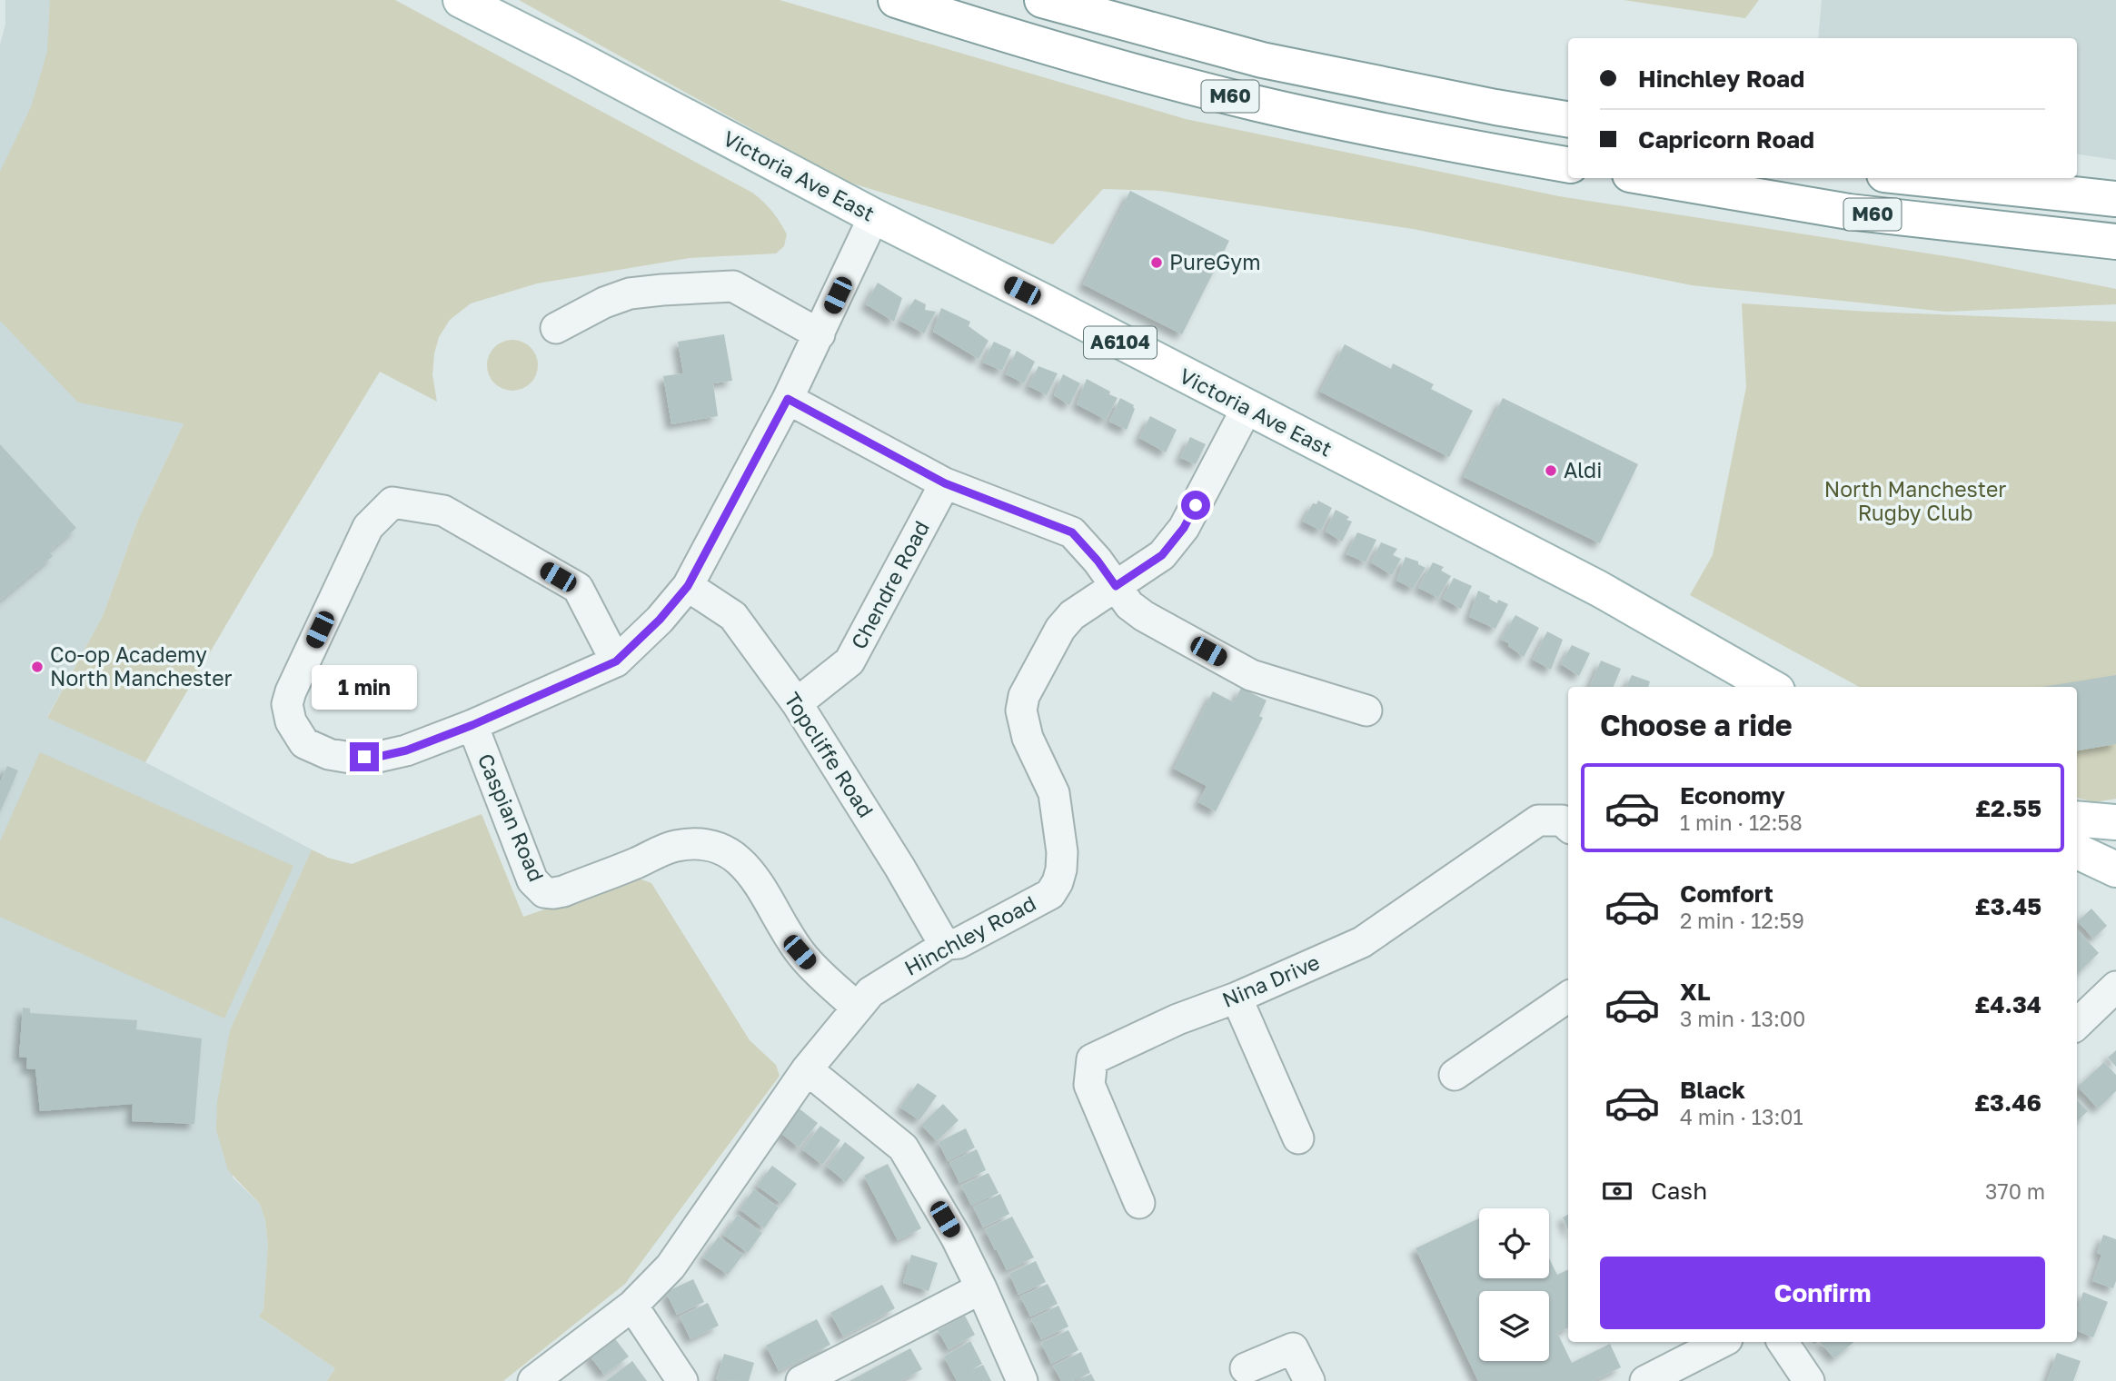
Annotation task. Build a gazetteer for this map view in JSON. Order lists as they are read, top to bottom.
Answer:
{
  "streets": {
    "main road": ["M60", "Victoria Ave East", "A6104"],
    "street": [
      "Chendre Road",
      "Topcliffe Road",
      "Caspian Road",
      "Hinchley Road",
      "Nina Drive"
    ]
  },
  "crossings": [
    ["Victoria Ave East", "Hinchley Road"],
    ["Chendre Road", "Topcliffe Road"],
    ["Topcliffe Road", "Hinchley Road"],
    ["Caspian Road", "Hinchley Road"]
  ],
  "parks": ["North Manchester Rugby Club"],
  "places": ["PureGym", "Aldi", "Co-op Academy North Manchester"],
  "page": {
    "banner": ["Hinchley Road", "Capricorn Road"],
    "bubble": "1 min",
    "heading": "Choose a ride",
    "list": [
      {
        "name": "Economy",
        "note": "1 min · 12:58",
        "value": "£2.55"
      },
      {
        "name": "Comfort",
        "note": "2 min · 12:59",
        "value": "£3.45"
      },
      {
        "name": "XL",
        "note": "3 min · 13:00",
        "value": "£4.34"
      },
      {
        "name": "Black",
        "note": "4 min · 13:01",
        "value": "£3.46"
      }
    ],
    "pay": ["Cash", "370 m"],
    "buttons": "Confirm"
  }
}
